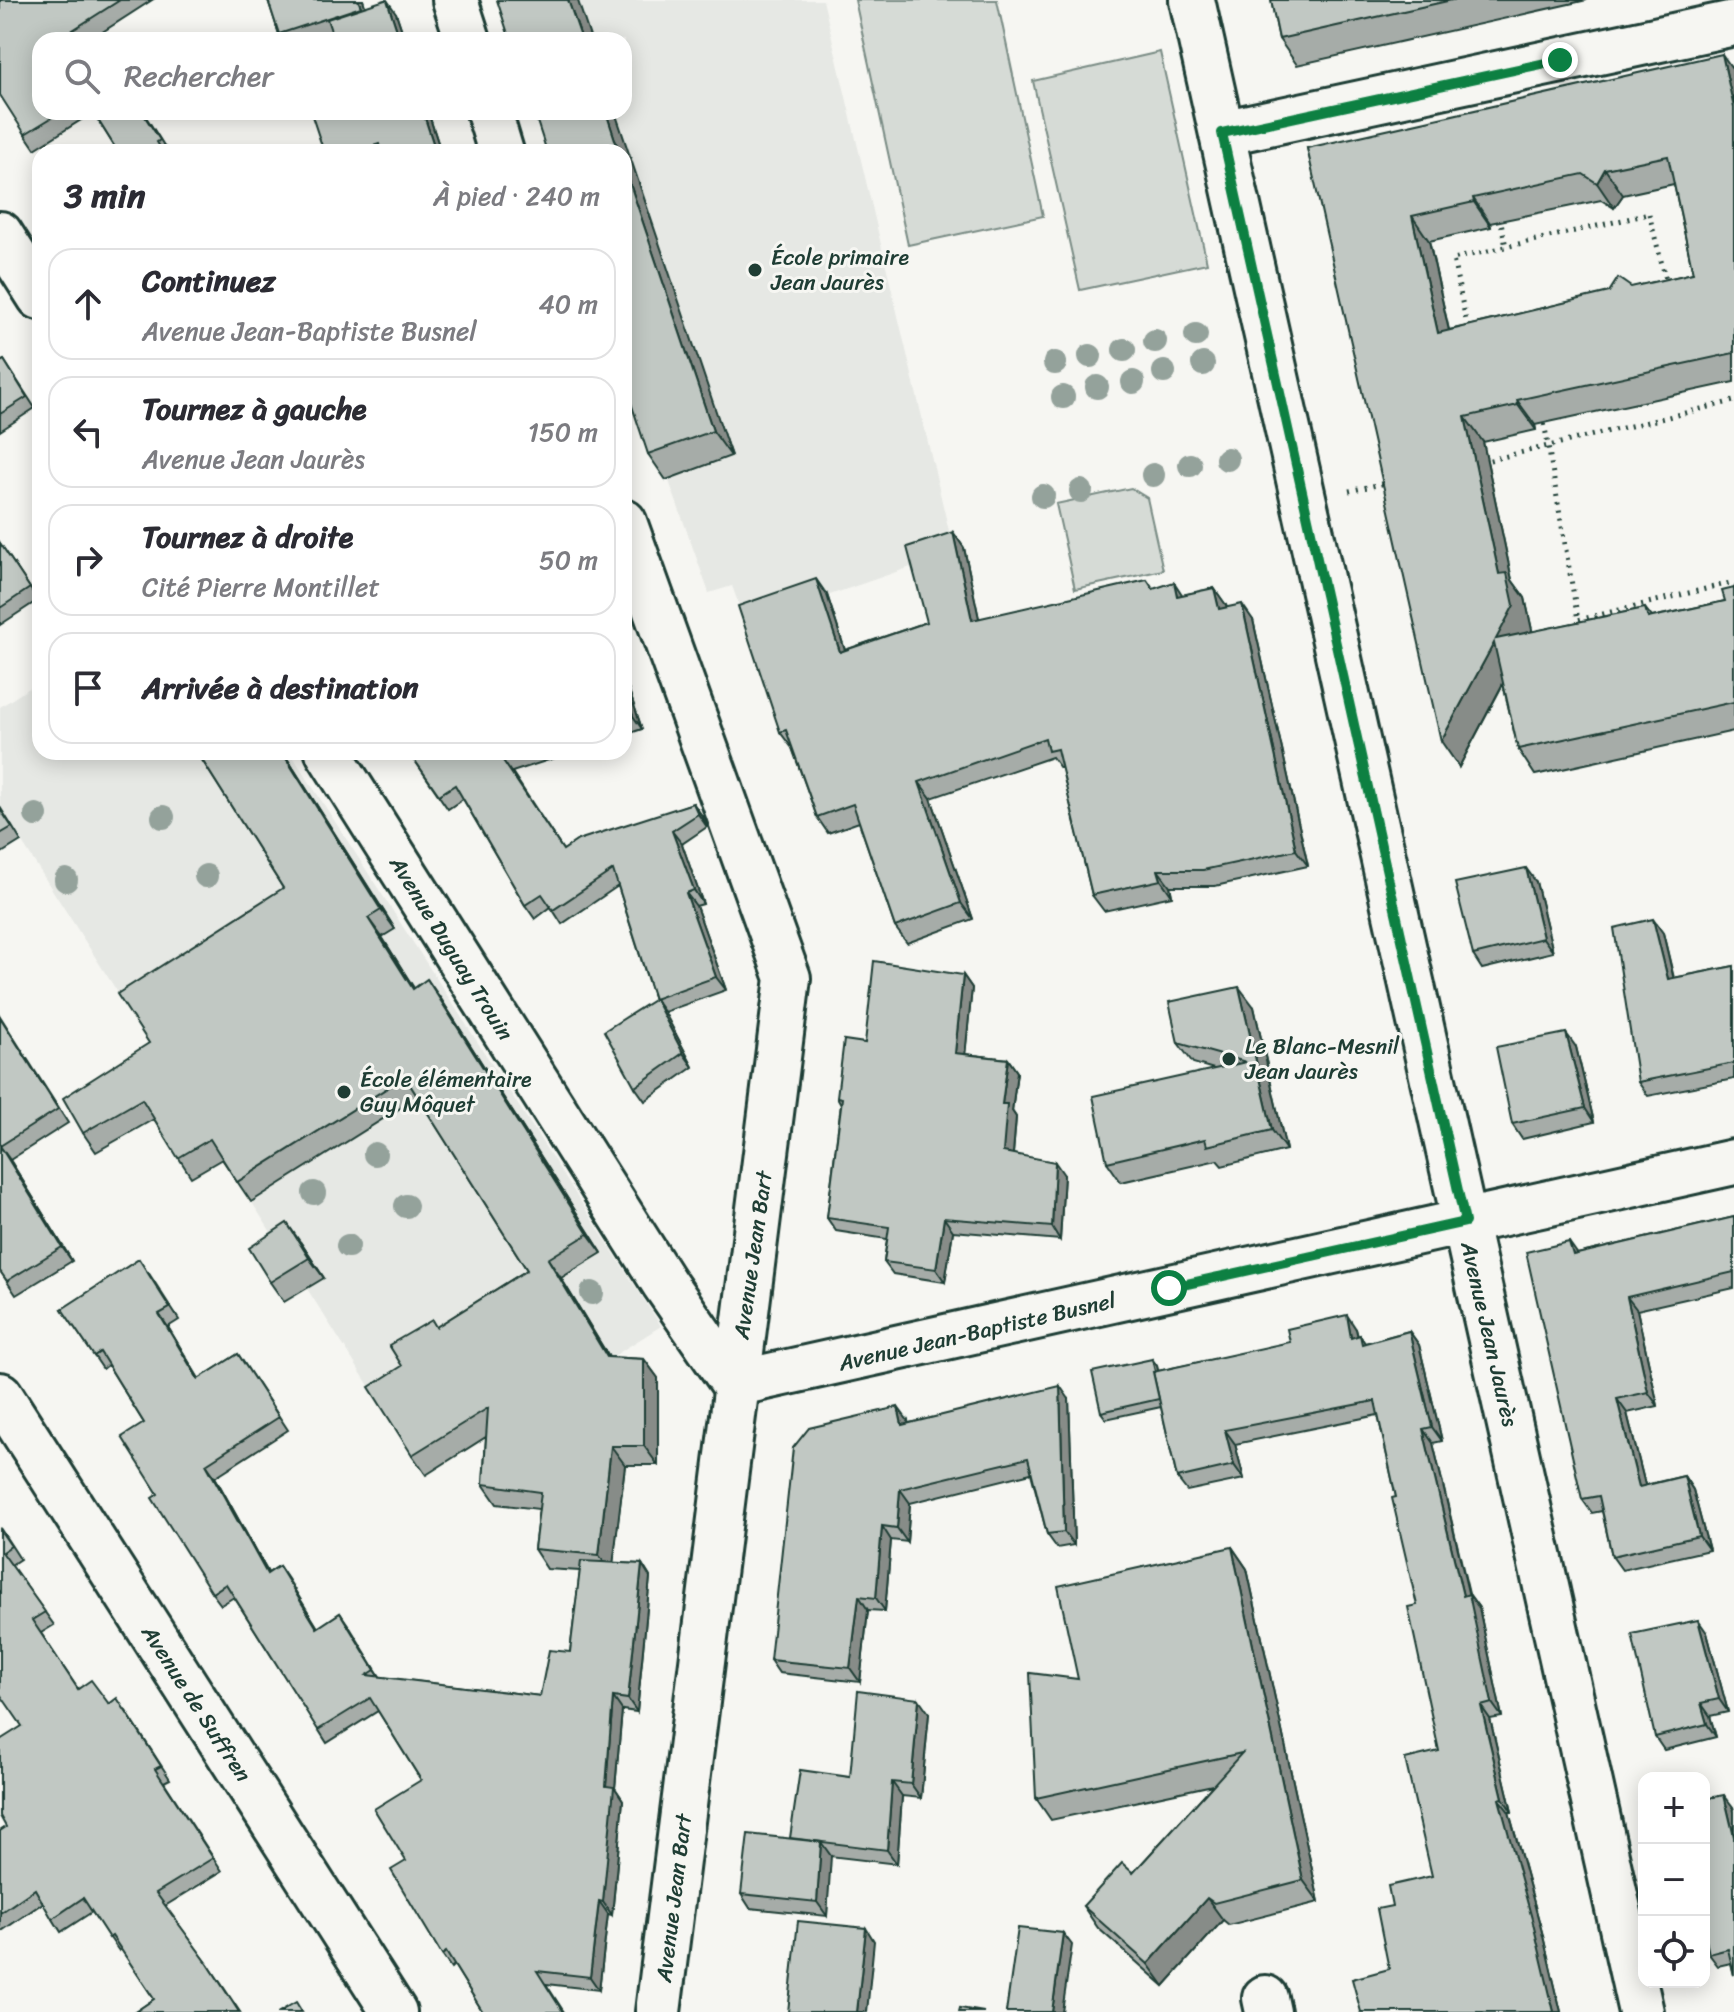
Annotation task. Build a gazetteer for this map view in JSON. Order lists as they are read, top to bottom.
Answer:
{
  "streets": {
    "street": [
      "Avenue Duguay Trouin",
      "Avenue Jean Bart",
      "Avenue Jean-Baptiste Busnel",
      "Avenue Jean Jaurès",
      "Avenue de Suffren"
    ]
  },
  "crossings": [
    ["Avenue Duguay Trouin", "Avenue Jean Bart"],
    ["Avenue Duguay Trouin", "Avenue Jean-Baptiste Busnel"],
    ["Avenue Jean Bart", "Avenue Jean-Baptiste Busnel"],
    ["Avenue Jean-Baptiste Busnel", "Avenue Jean Jaurès"]
  ],
  "places": ["École primaire Jean Jaurès", "Le Blanc-Mesnil Jean Jaurès", "École élémentaire Guy Môquet"],
  "page": {
    "search": "Rechercher",
    "heading": ["3 min", "À pied · 240 m"],
    "list": [
      ["Continuez", "Avenue Jean-Baptiste Busnel", "40 m"],
      ["Tournez à gauche", "Avenue Jean Jaurès", "150 m"],
      ["Tournez à droite", "Cité Pierre Montillet", "50 m"],
      "Arrivée à destination"
    ],
    "map_buttons": ["+", "−"]
  }
}
